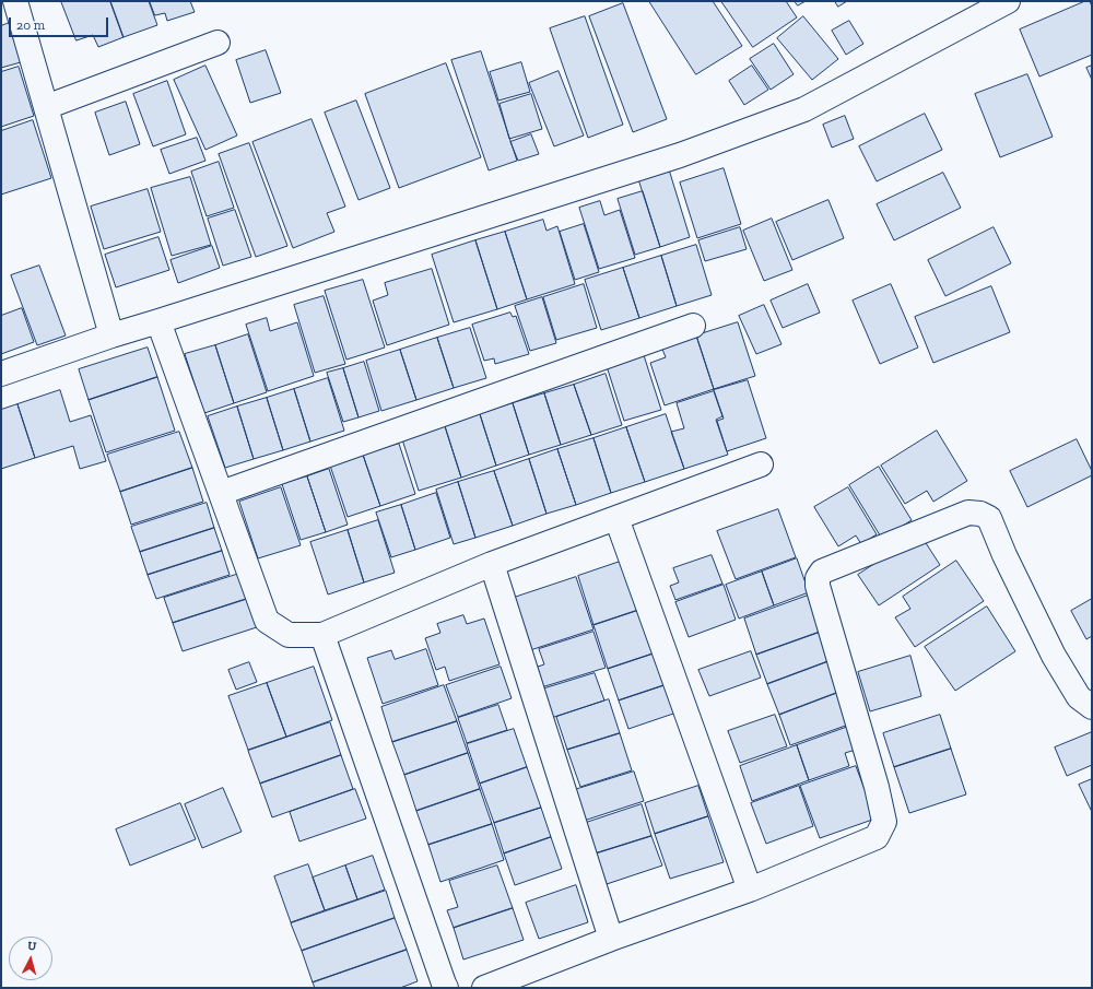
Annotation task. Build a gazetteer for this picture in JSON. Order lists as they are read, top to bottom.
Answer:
{
  "scale_bar": "20 m",
  "north": "top"
}
